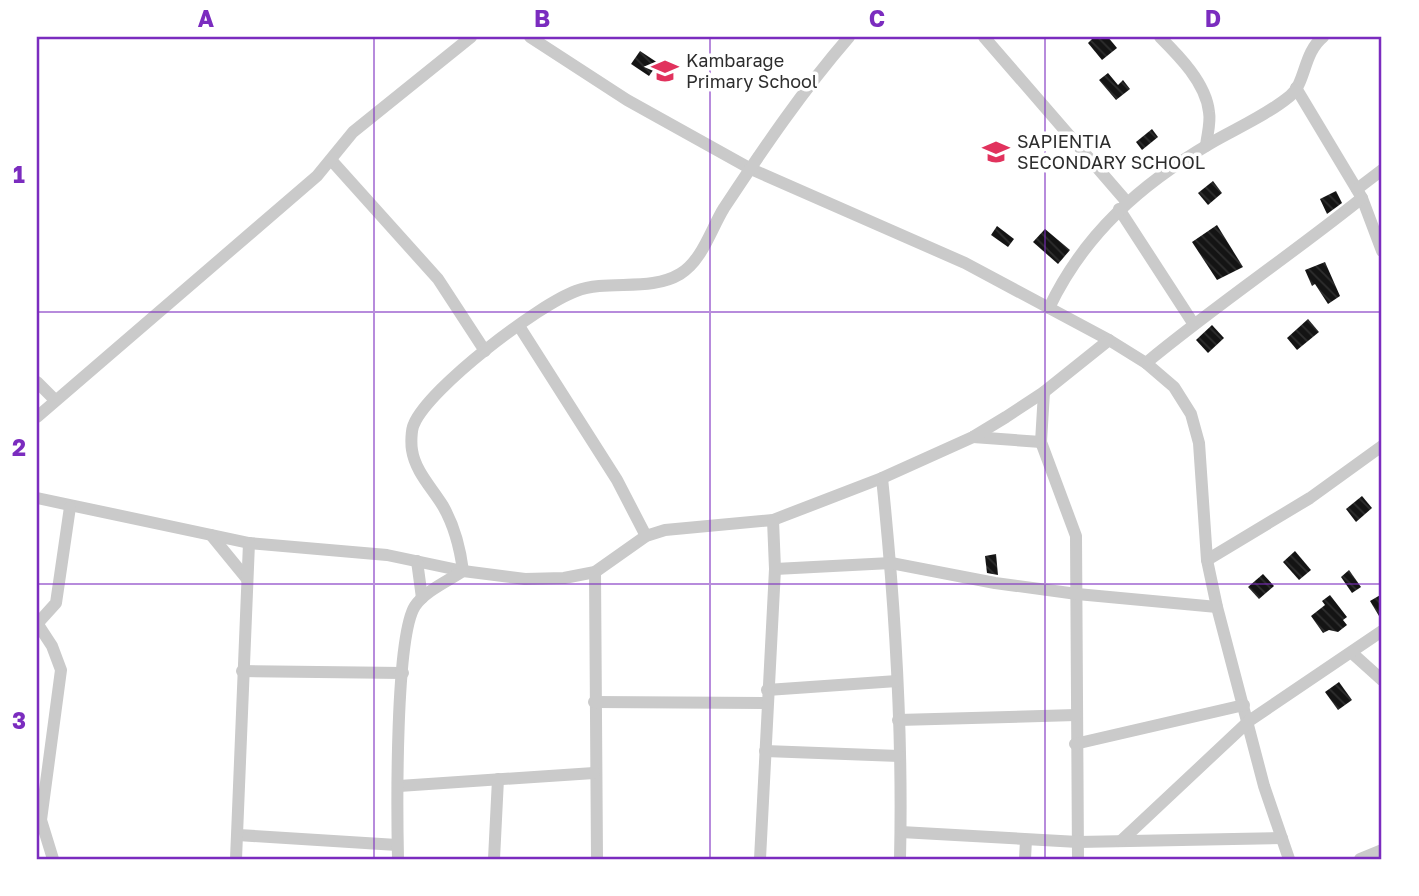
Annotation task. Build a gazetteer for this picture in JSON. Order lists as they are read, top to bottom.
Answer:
{
  "places": {
    "school or university": ["Kambarage Primary School", "SAPIENTIA SECONDARY SCHOOL"]
  },
  "grid": {
    "columns": [
      "A",
      "B",
      "C",
      "D"
    ],
    "rows": ["1", "2", "3"]
  }
}
